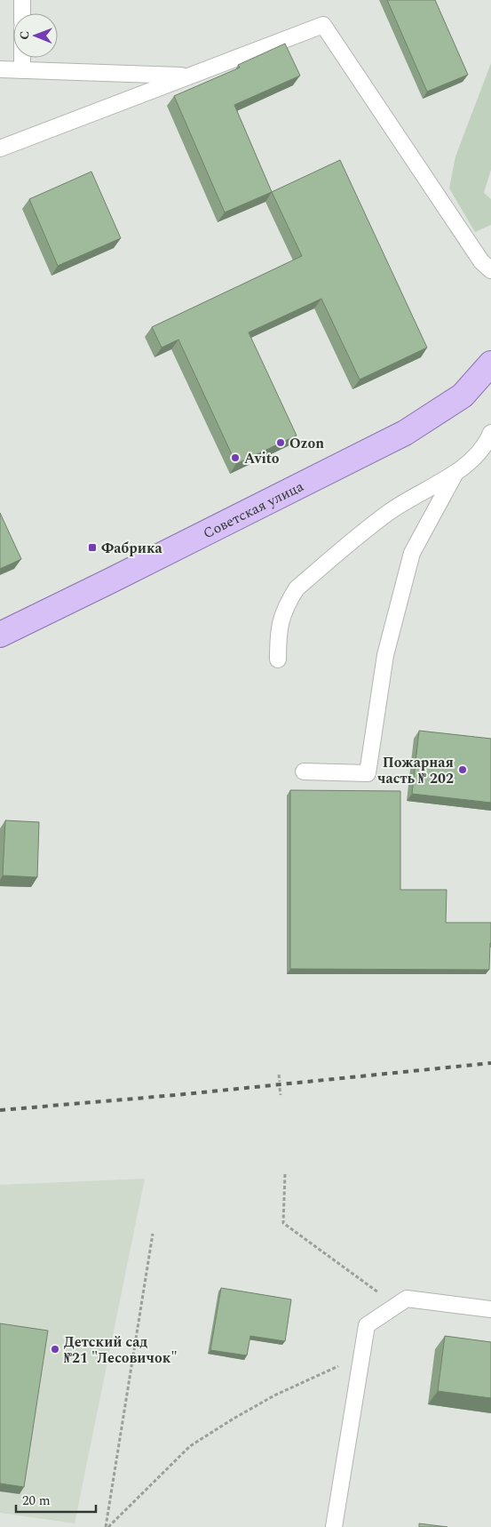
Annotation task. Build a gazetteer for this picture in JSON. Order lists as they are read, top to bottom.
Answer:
{
  "streets": {
    "main road": ["Советская улица"]
  },
  "places": {
    "other": [
      "Ozon",
      "Avito",
      "Пожарная часть № 202",
      "Детский сад №21 \"Лесовичок\""
    ],
    "transit": ["Фабрика"]
  },
  "scale_bar": "20 m",
  "north": "left"
}
